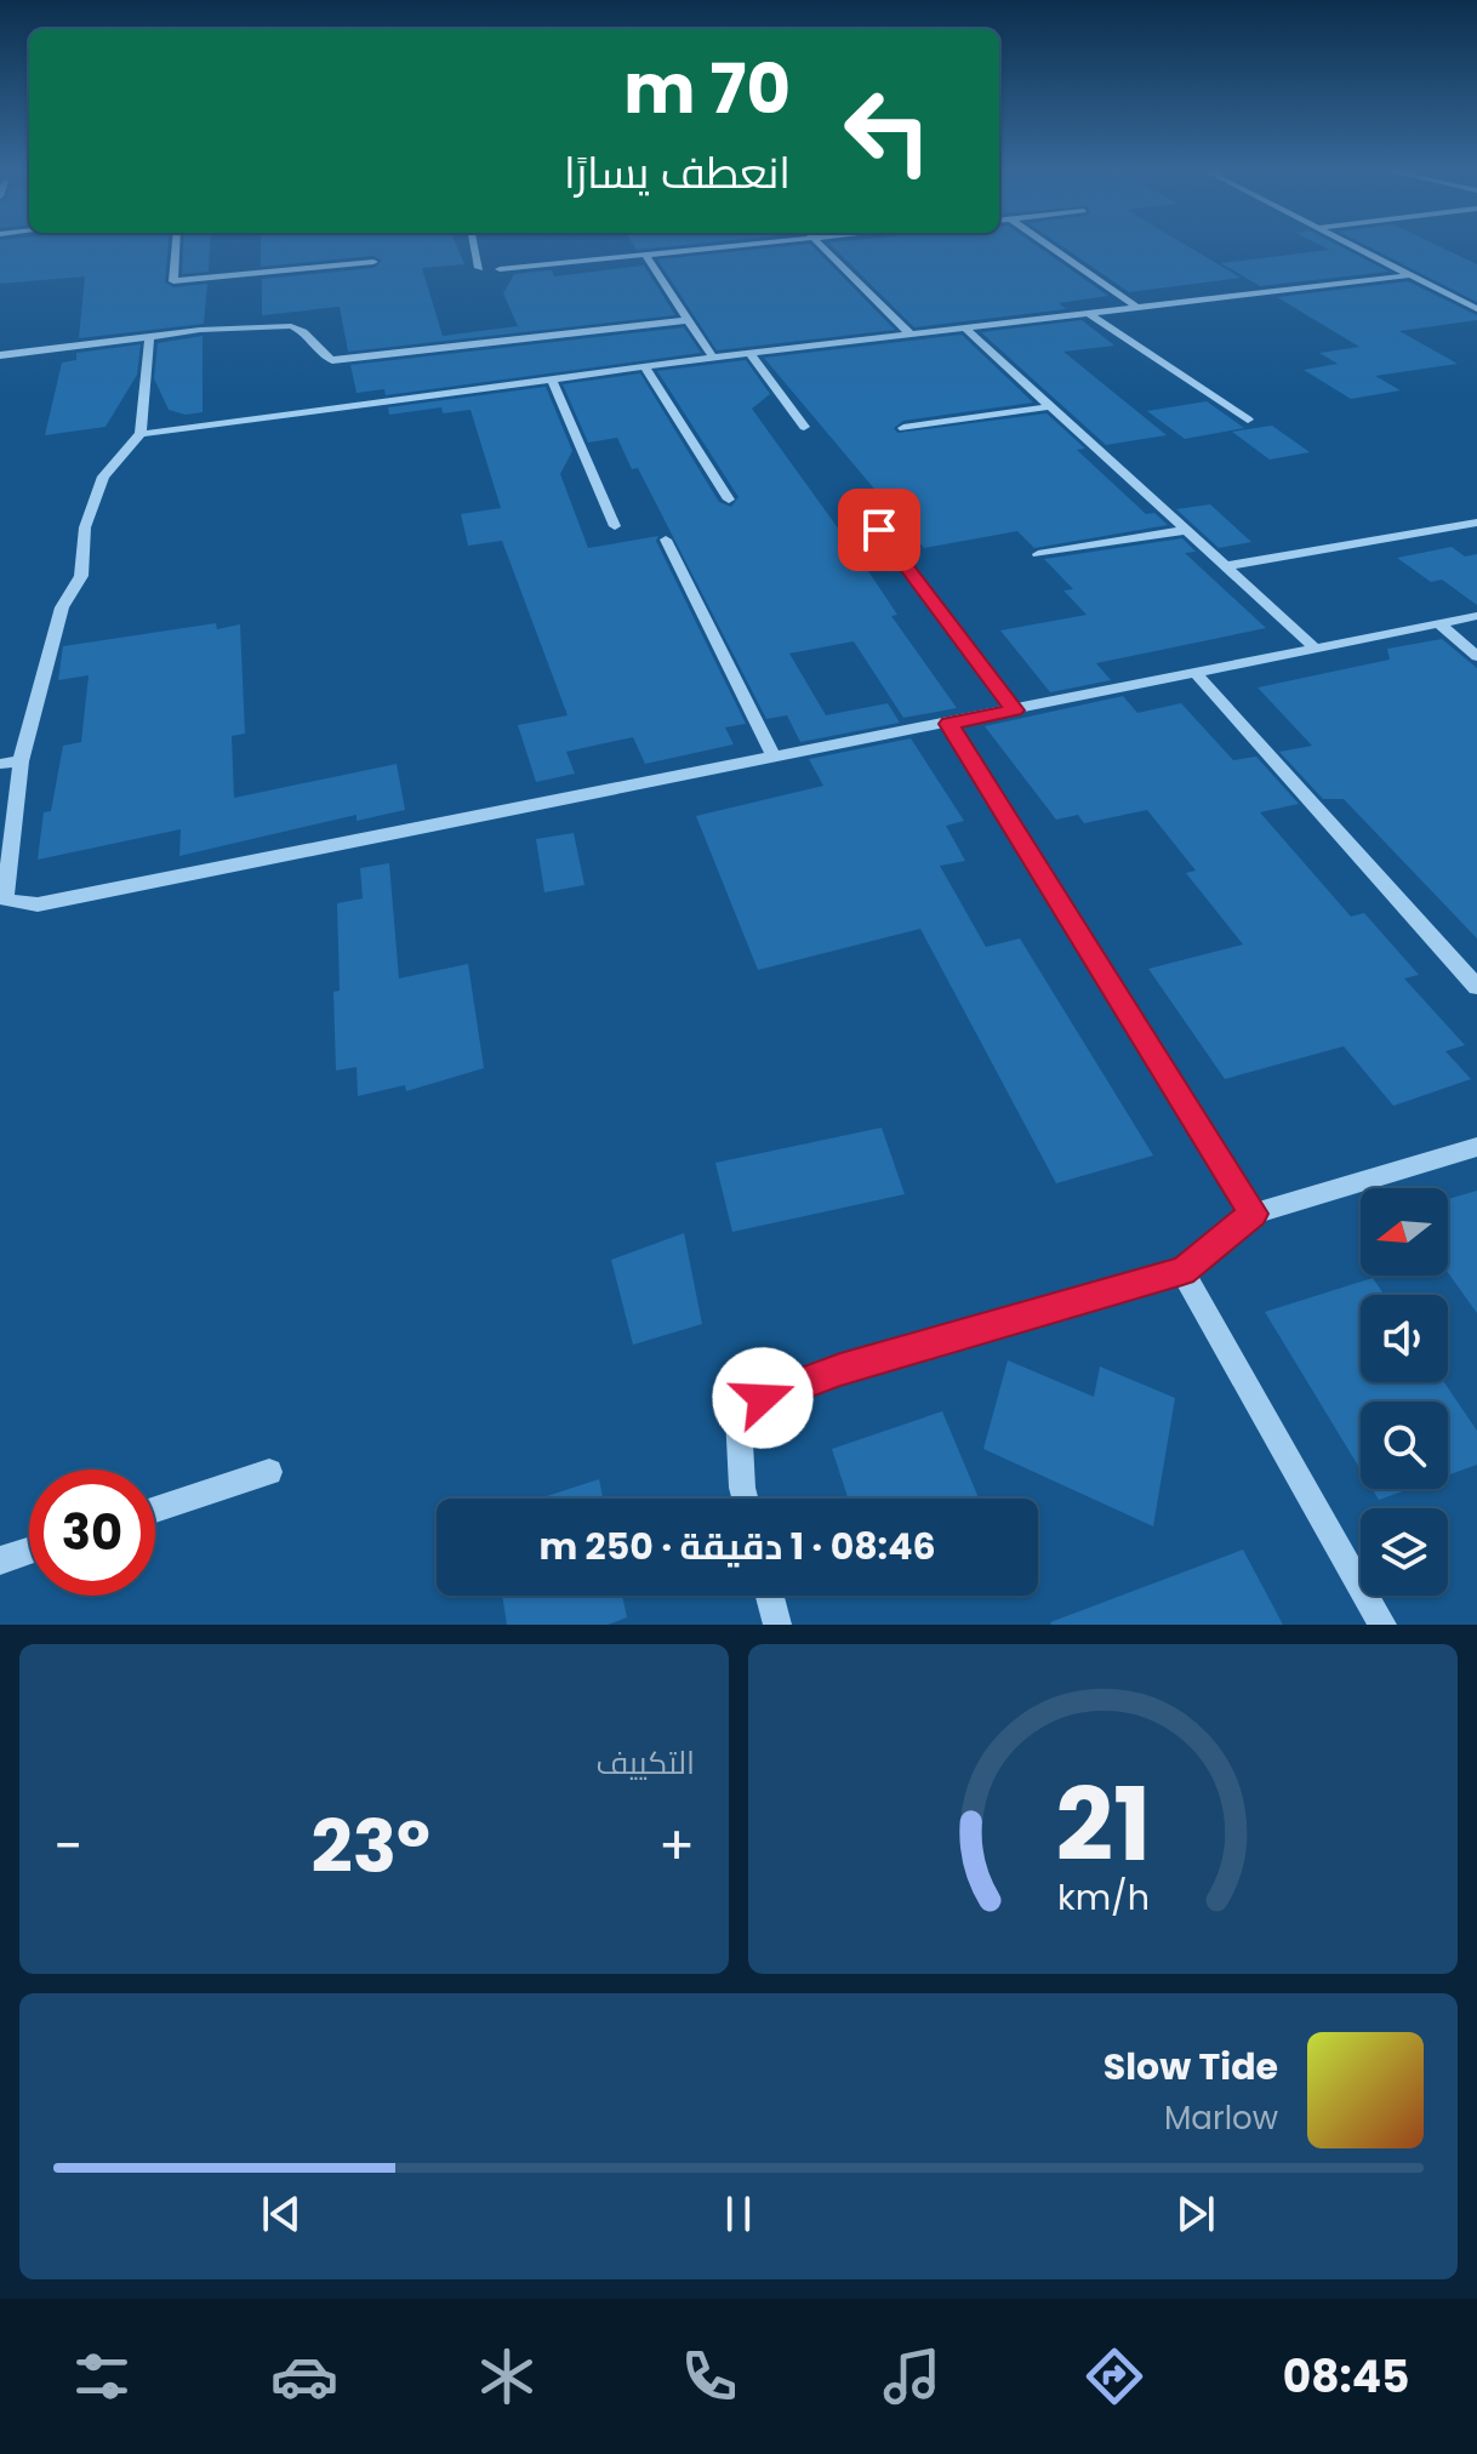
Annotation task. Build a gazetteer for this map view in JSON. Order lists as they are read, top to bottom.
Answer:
{
  "north": "left",
  "page": {
    "turn": ["70 m", "انعطف يسارًا"],
    "limit": "30",
    "trip": "08:46 · 1 دقيقة · 250 m",
    "tile": "التكييف",
    "heat": ["−", "23°", "+"],
    "song": ["Slow Tide", "Marlow"],
    "tabs": "08:45",
    "gauge": ["21", "km/h"]
  }
}
